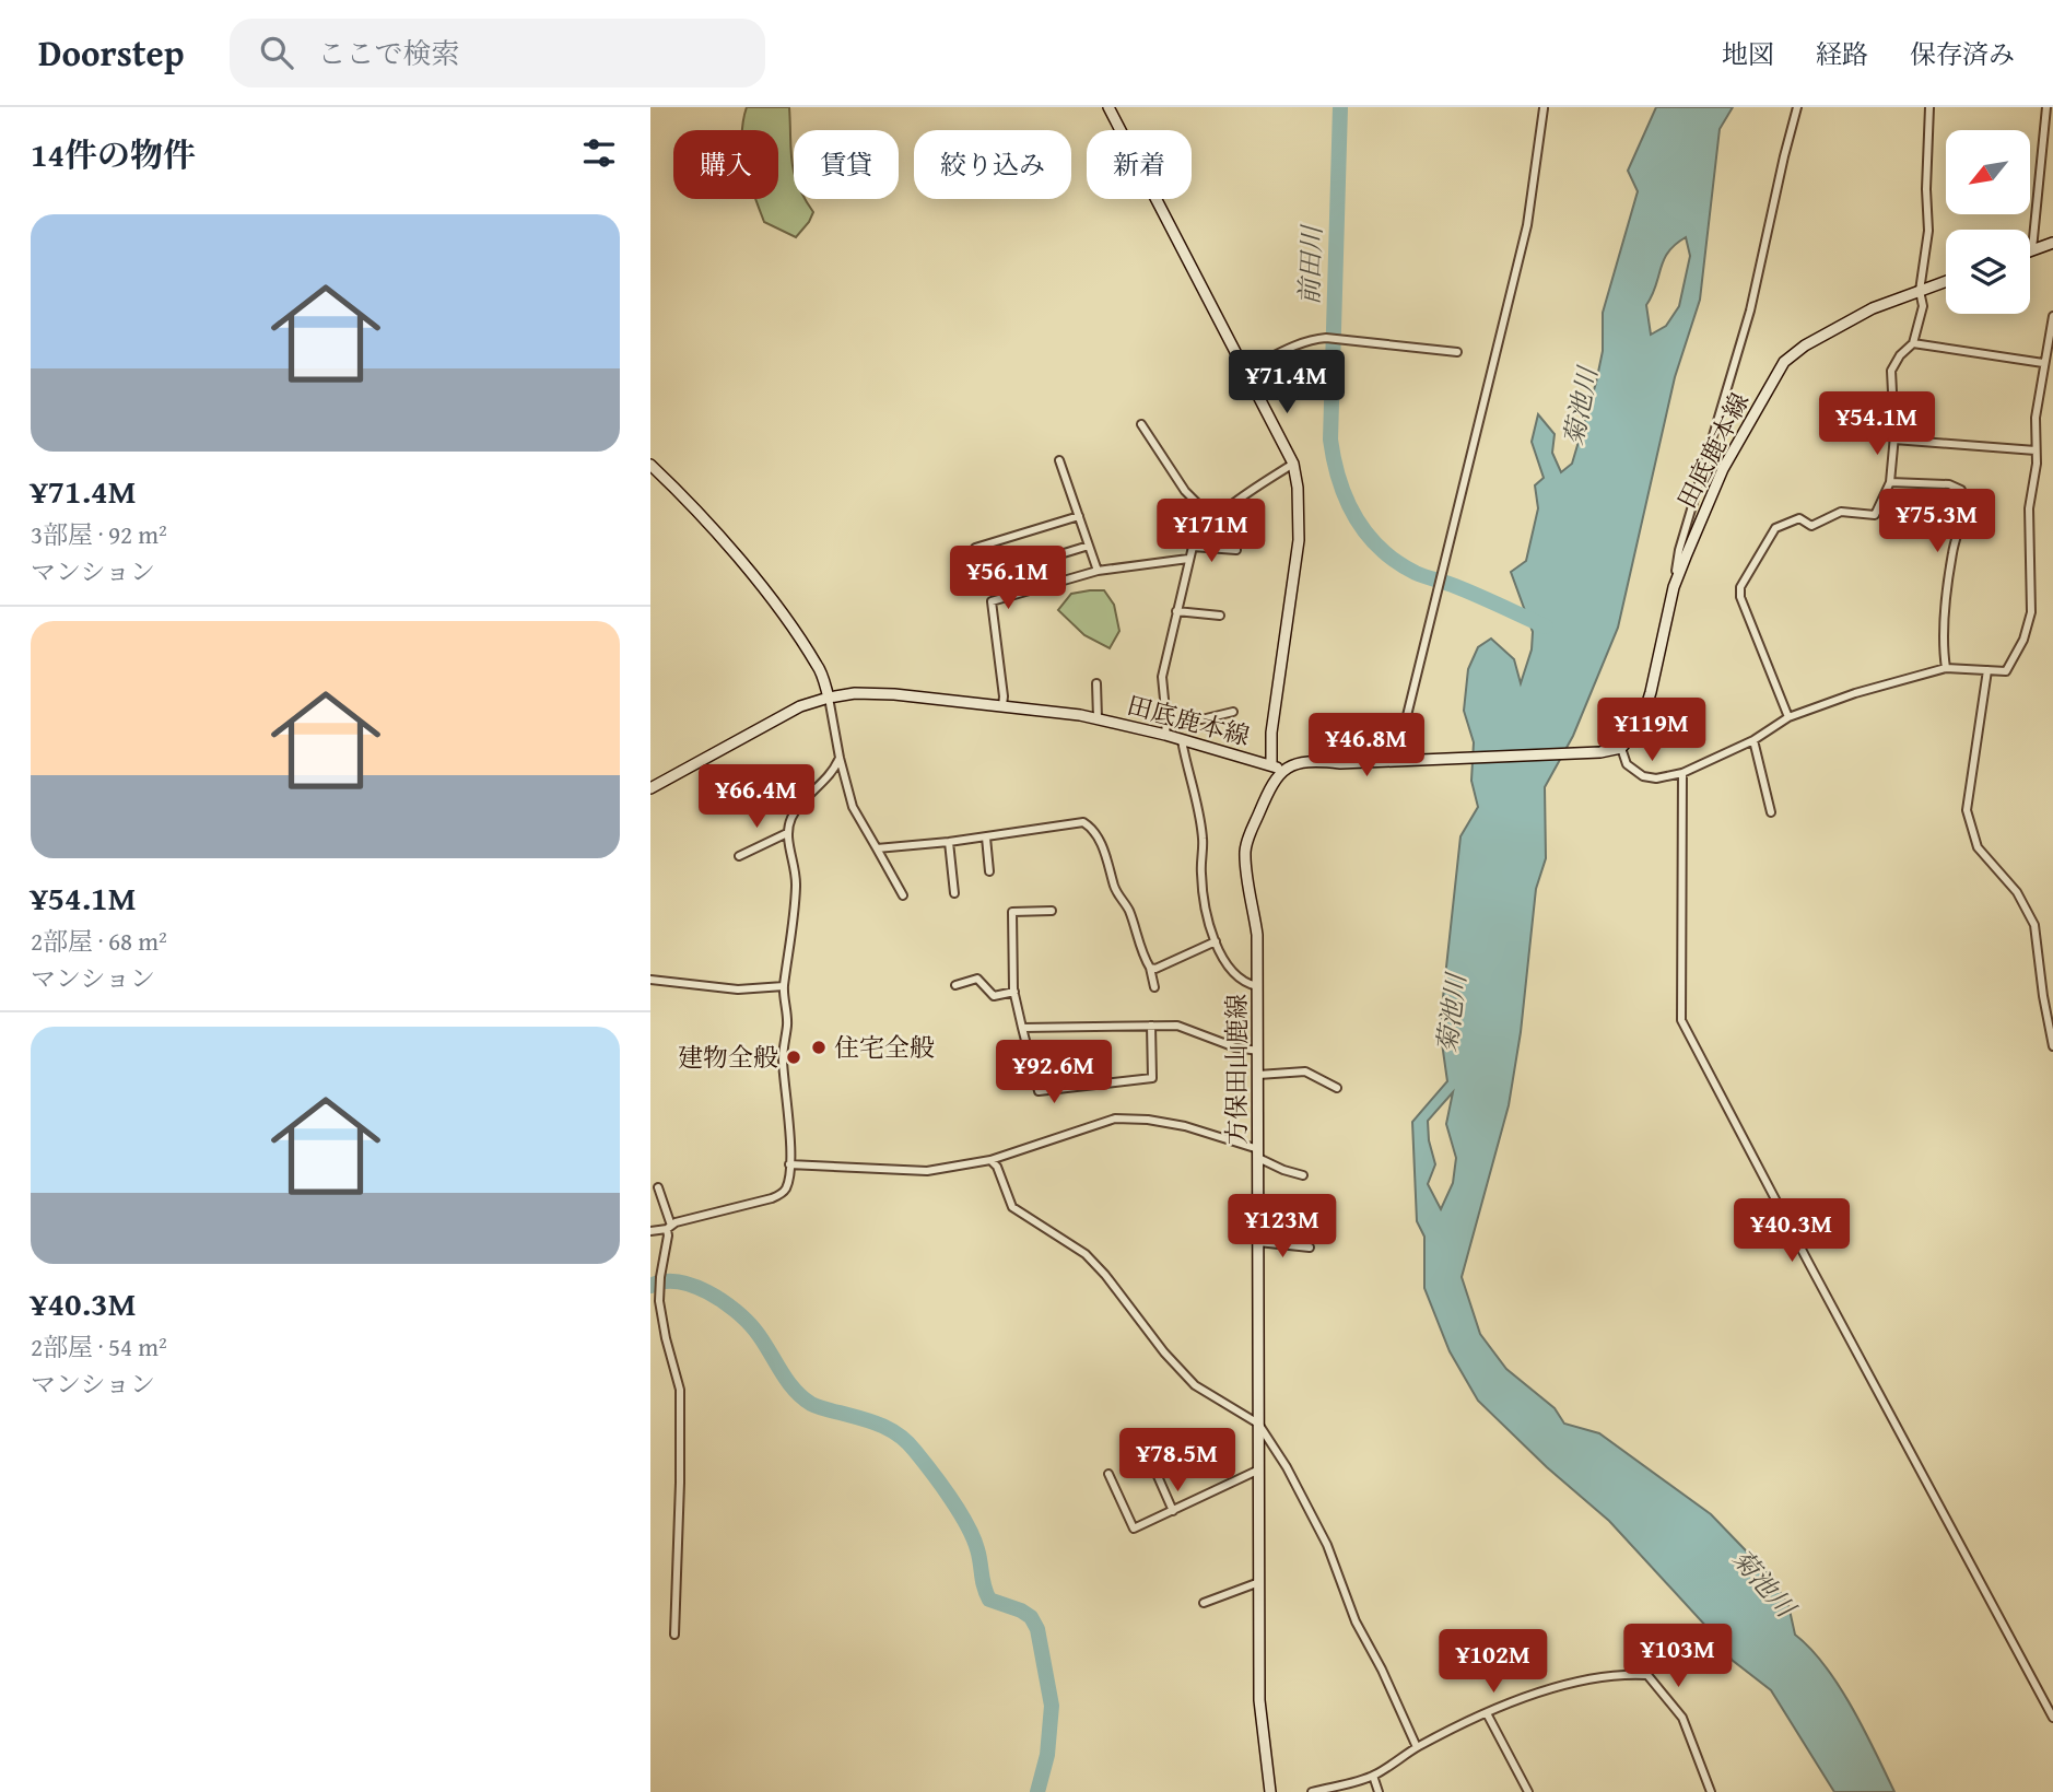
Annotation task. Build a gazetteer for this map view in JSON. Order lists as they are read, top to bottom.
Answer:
{
  "streets": {
    "main road": ["田底鹿本線", "方保田山鹿線"]
  },
  "crossings": [
    ["田底鹿本線", "方保田山鹿線"]
  ],
  "water": ["前田川", "菊池川"],
  "places": ["住宅全般", "建物全般"],
  "north": "bottom left",
  "page": {
    "header": "Doorstep",
    "search": "ここで検索",
    "nav": ["地図", "経路", "保存済み"],
    "heading": "14件の物件",
    "chip": [
      "購入",
      "賃貸",
      "絞り込み",
      "新着"
    ],
    "list": [
      {
        "name": "¥71.4M",
        "note": "3部屋 · 92 m² · マンション"
      },
      {
        "name": "¥54.1M",
        "note": "2部屋 · 68 m² · マンション"
      },
      {
        "name": "¥40.3M",
        "note": "2部屋 · 54 m² · マンション"
      }
    ],
    "price": [
      "¥71.4M",
      "¥54.1M",
      "¥75.3M",
      "¥171M",
      "¥56.1M",
      "¥119M",
      "¥46.8M",
      "¥66.4M",
      "¥92.6M",
      "¥123M",
      "¥40.3M",
      "¥78.5M",
      "¥103M",
      "¥102M"
    ]
  }
}
